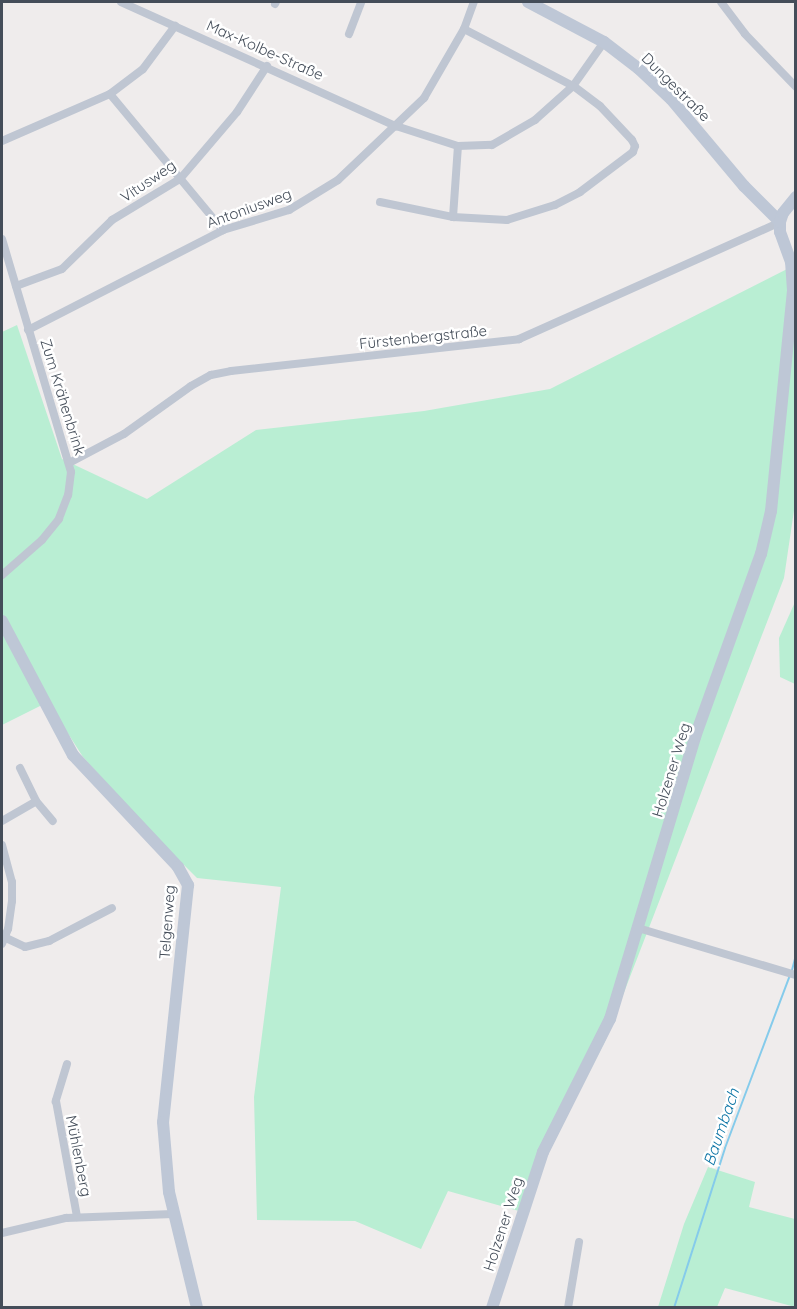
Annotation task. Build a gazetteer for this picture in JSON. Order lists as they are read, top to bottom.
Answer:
{
  "streets": {
    "main road": ["Dungestraße", "Holzener Weg", "Telgenweg"],
    "street": [
      "Max-Kolbe-Straße",
      "Vitusweg",
      "Antoniusweg",
      "Fürstenbergstraße",
      "Zum Krähenbrink",
      "Mühlenberg"
    ]
  },
  "crossings": [
    ["Max-Kolbe-Straße", "Dungestraße"],
    ["Max-Kolbe-Straße", "Vitusweg"],
    ["Max-Kolbe-Straße", "Antoniusweg"],
    ["Dungestraße", "Fürstenbergstraße"],
    ["Dungestraße", "Holzener Weg"],
    ["Vitusweg", "Zum Krähenbrink"],
    ["Antoniusweg", "Zum Krähenbrink"],
    ["Fürstenbergstraße", "Zum Krähenbrink"],
    ["Fürstenbergstraße", "Holzener Weg"],
    ["Telgenweg", "Mühlenberg"]
  ],
  "water": ["Baumbach"]
}
